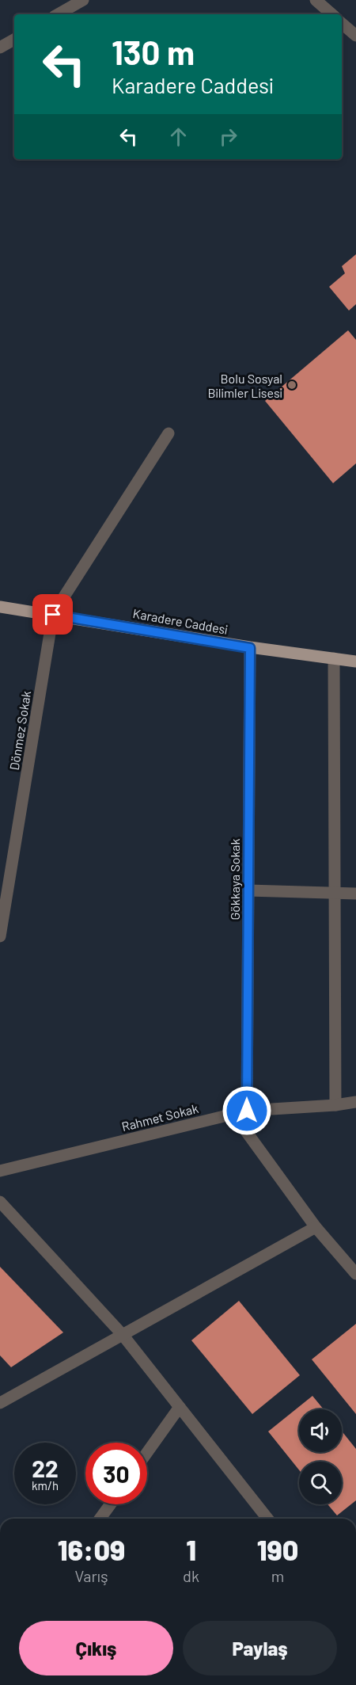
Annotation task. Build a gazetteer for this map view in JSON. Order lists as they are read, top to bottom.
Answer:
{
  "streets": {
    "main road": ["Karadere Caddesi"],
    "street": ["Dönmez Sokak", "Gökkaya Sokak", "Rahmet Sokak"]
  },
  "crossings": [
    ["Karadere Caddesi", "Dönmez Sokak"],
    ["Karadere Caddesi", "Gökkaya Sokak"],
    ["Gökkaya Sokak", "Rahmet Sokak"]
  ],
  "places": ["Bolu Sosyal Bilimler Lisesi"],
  "page": {
    "turn": ["130 m", "Karadere Caddesi"],
    "speed": "22 km/h",
    "limit": "30",
    "eta": [
      "16:09",
      "Varış",
      "1",
      "dk",
      "190",
      "m"
    ],
    "buttons": ["Çıkış", "Paylaş"]
  }
}
